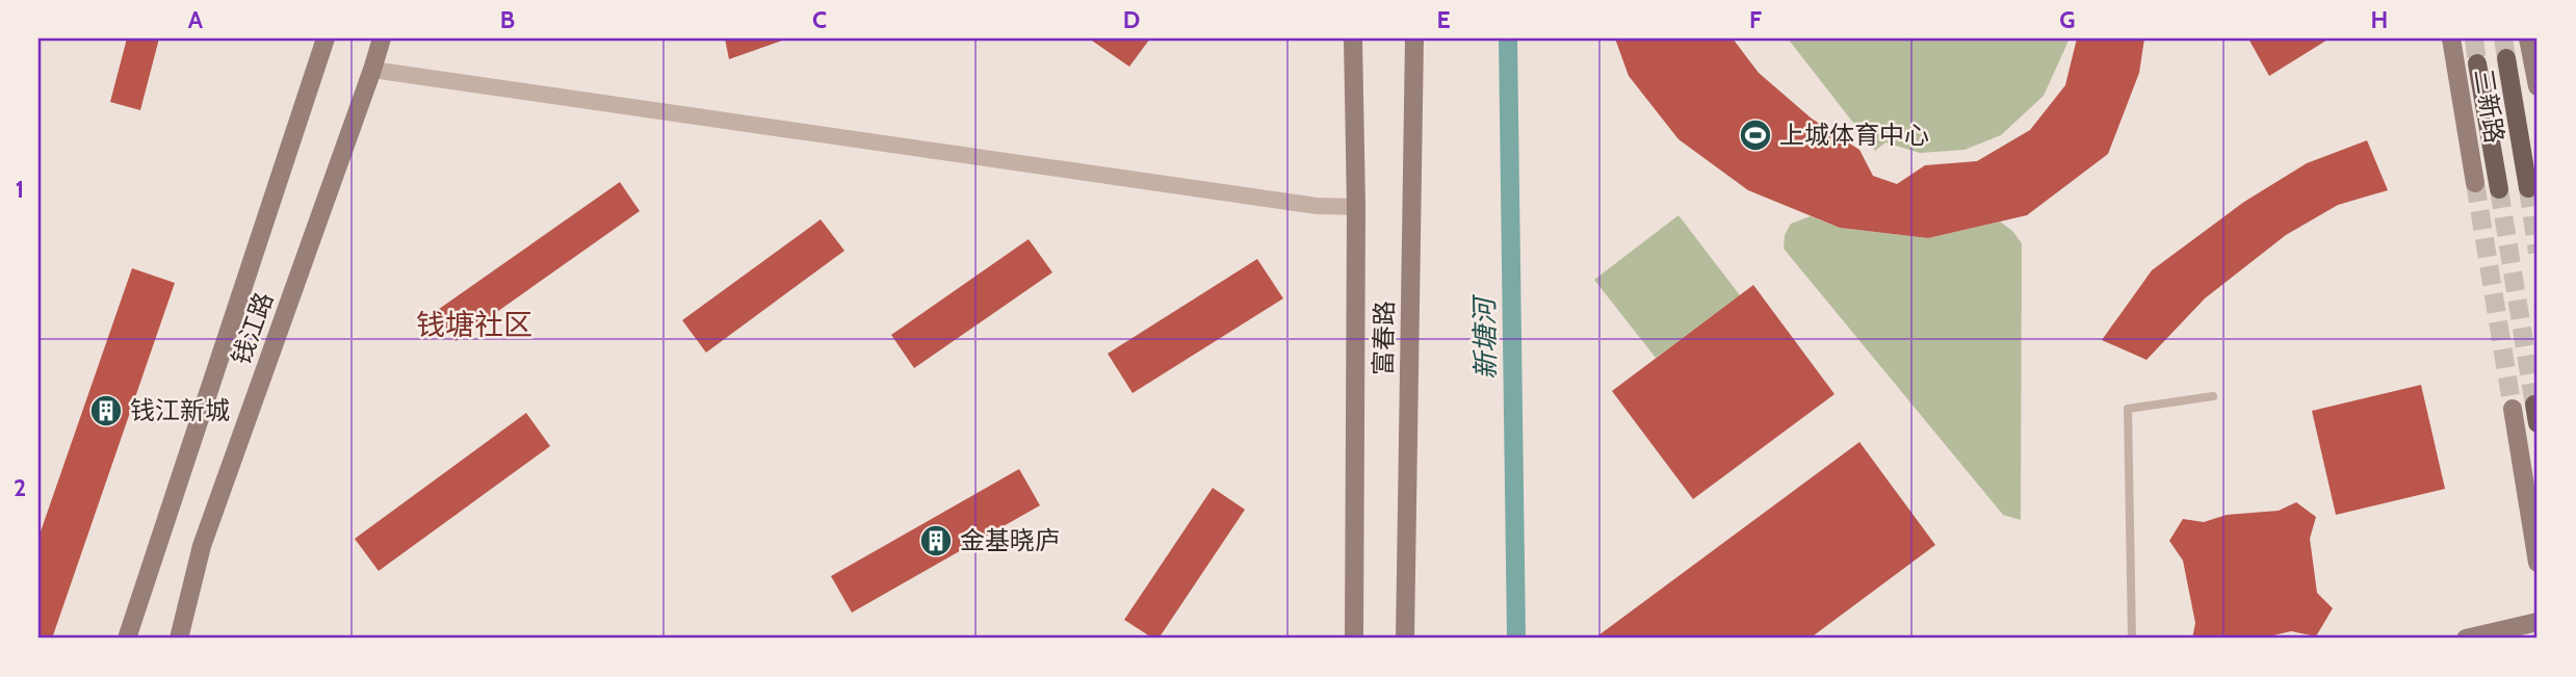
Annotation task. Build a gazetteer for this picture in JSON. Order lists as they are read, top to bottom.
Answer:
{
  "streets": {
    "main road": ["三新路", "钱江路", "富春路"]
  },
  "districts": ["钱塘社区"],
  "water": ["新塘河"],
  "places": {
    "sports": ["上城体育中心"],
    "building": ["钱江新城", "金基晓庐"]
  },
  "grid": {
    "columns": [
      "A",
      "B",
      "C",
      "D",
      "E",
      "F",
      "G",
      "H"
    ],
    "rows": ["1", "2"]
  }
}
